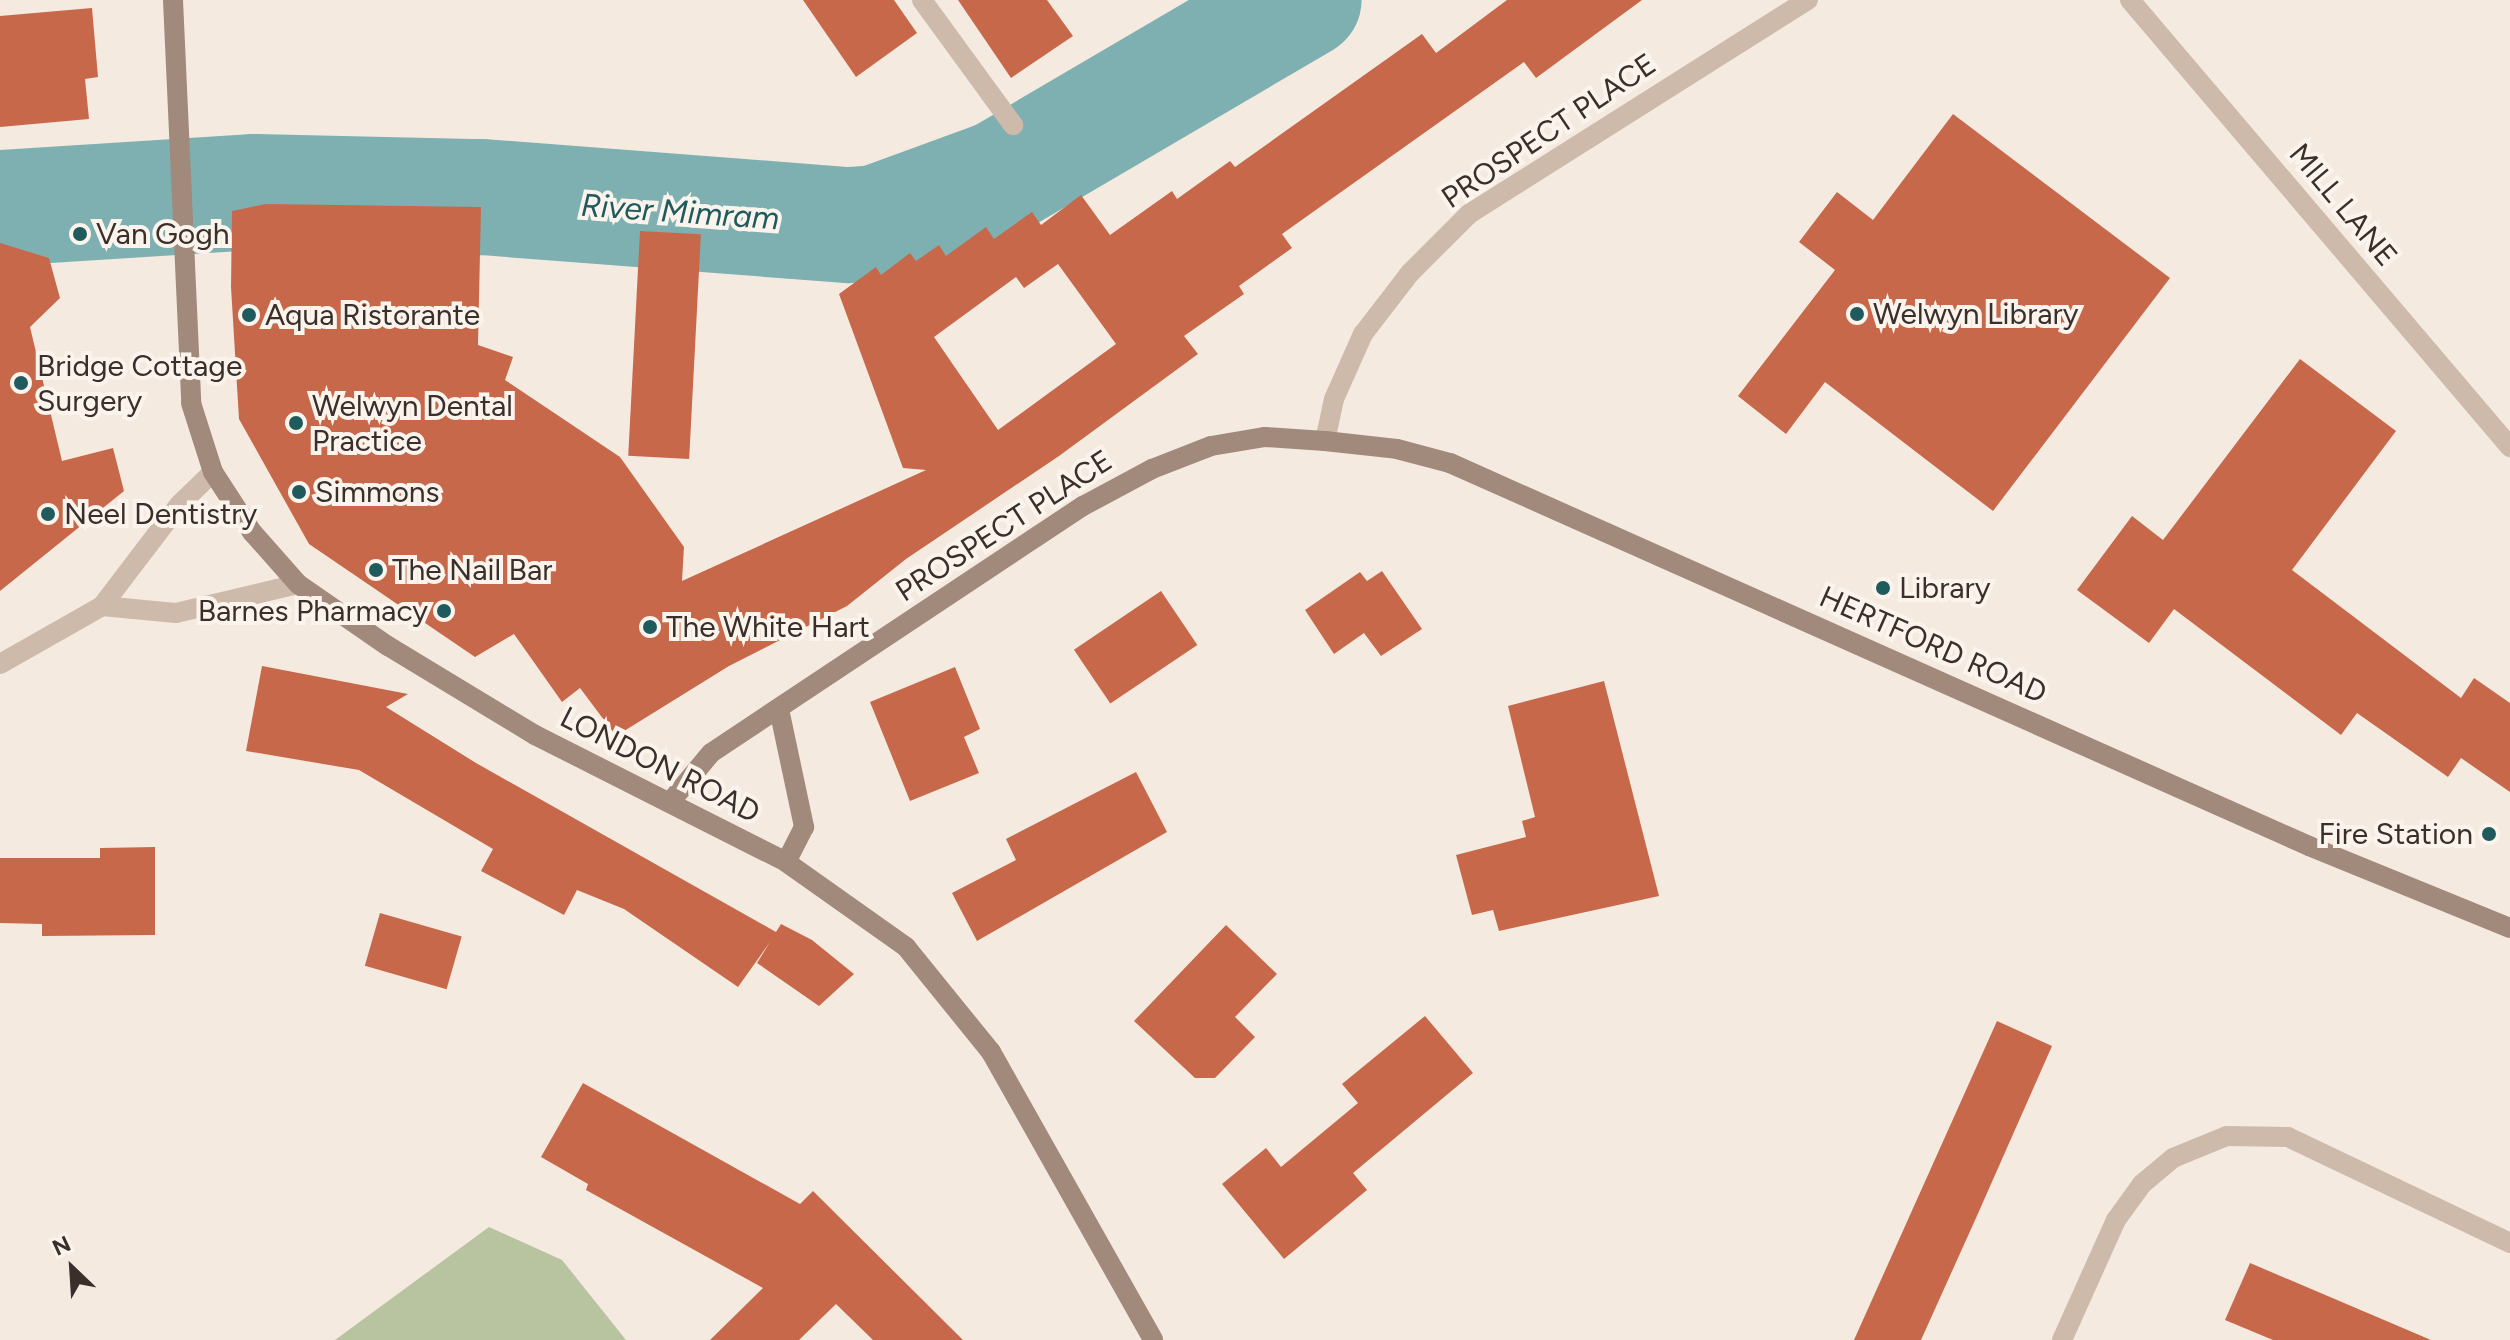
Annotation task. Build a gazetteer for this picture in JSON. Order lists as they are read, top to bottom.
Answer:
{
  "streets": {
    "street": [
      "PROSPECT PLACE",
      "MILL LANE",
      "HERTFORD ROAD",
      "LONDON ROAD"
    ]
  },
  "crossings": [
    ["PROSPECT PLACE", "HERTFORD ROAD"],
    ["PROSPECT PLACE", "LONDON ROAD"]
  ],
  "water": ["River Mimram"],
  "places": [
    "Van Gogh",
    "Welwyn Library",
    "Aqua Ristorante",
    "Bridge Cottage Surgery",
    "Welwyn Dental Practice",
    "Simmons",
    "Neel Dentistry",
    "The Nail Bar",
    "Library",
    "Barnes Pharmacy",
    "The White Hart",
    "Fire Station"
  ],
  "north": "top left"
}
